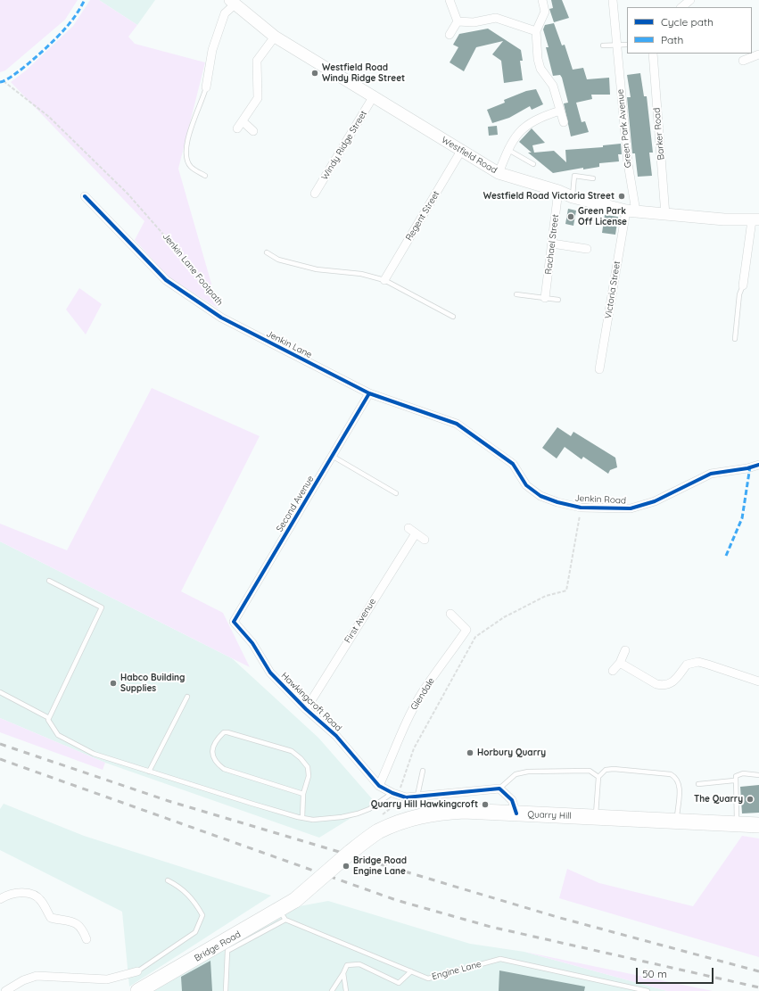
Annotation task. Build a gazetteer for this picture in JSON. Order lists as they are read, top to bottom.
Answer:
{
  "streets": {
    "highway": ["Quarry Hill", "Bridge Road"],
    "main road": ["Westfield Road"],
    "street": [
      "Green Park Avenue",
      "Barker Road",
      "Windy Ridge Street",
      "Regent Street",
      "Rachael Street",
      "Victoria Street",
      "Jenkin Lane",
      "Jenkin Road",
      "Second Avenue",
      "First Avenue",
      "Glendale",
      "Hawkingcroft Road"
    ],
    "lane": ["Engine Lane"],
    "cycle path": ["Jenkin Lane Footpath"]
  },
  "crossings": [
    ["Green Park Avenue", "Westfield Road"],
    ["Green Park Avenue", "Victoria Street"],
    ["Barker Road", "Westfield Road"],
    ["Windy Ridge Street", "Westfield Road"],
    ["Westfield Road", "Regent Street"],
    ["Westfield Road", "Rachael Street"],
    ["Westfield Road", "Victoria Street"],
    ["Jenkin Lane", "Jenkin Road"],
    ["Jenkin Lane", "Second Avenue"],
    ["Second Avenue", "Hawkingcroft Road"],
    ["First Avenue", "Hawkingcroft Road"],
    ["Glendale", "Hawkingcroft Road"],
    ["Quarry Hill", "Bridge Road"],
    ["Bridge Road", "Engine Lane"]
  ],
  "places": [
    "Westfield Road Windy Ridge Street",
    "Westfield Road Victoria Street",
    "Green Park Off License",
    "Habco Building Supplies",
    "Horbury Quarry",
    "The Quarry",
    "Quarry Hill Hawkingcroft",
    "Bridge Road Engine Lane"
  ],
  "legend": ["Cycle path", "Path"],
  "scale_bar": "50 m"
}
